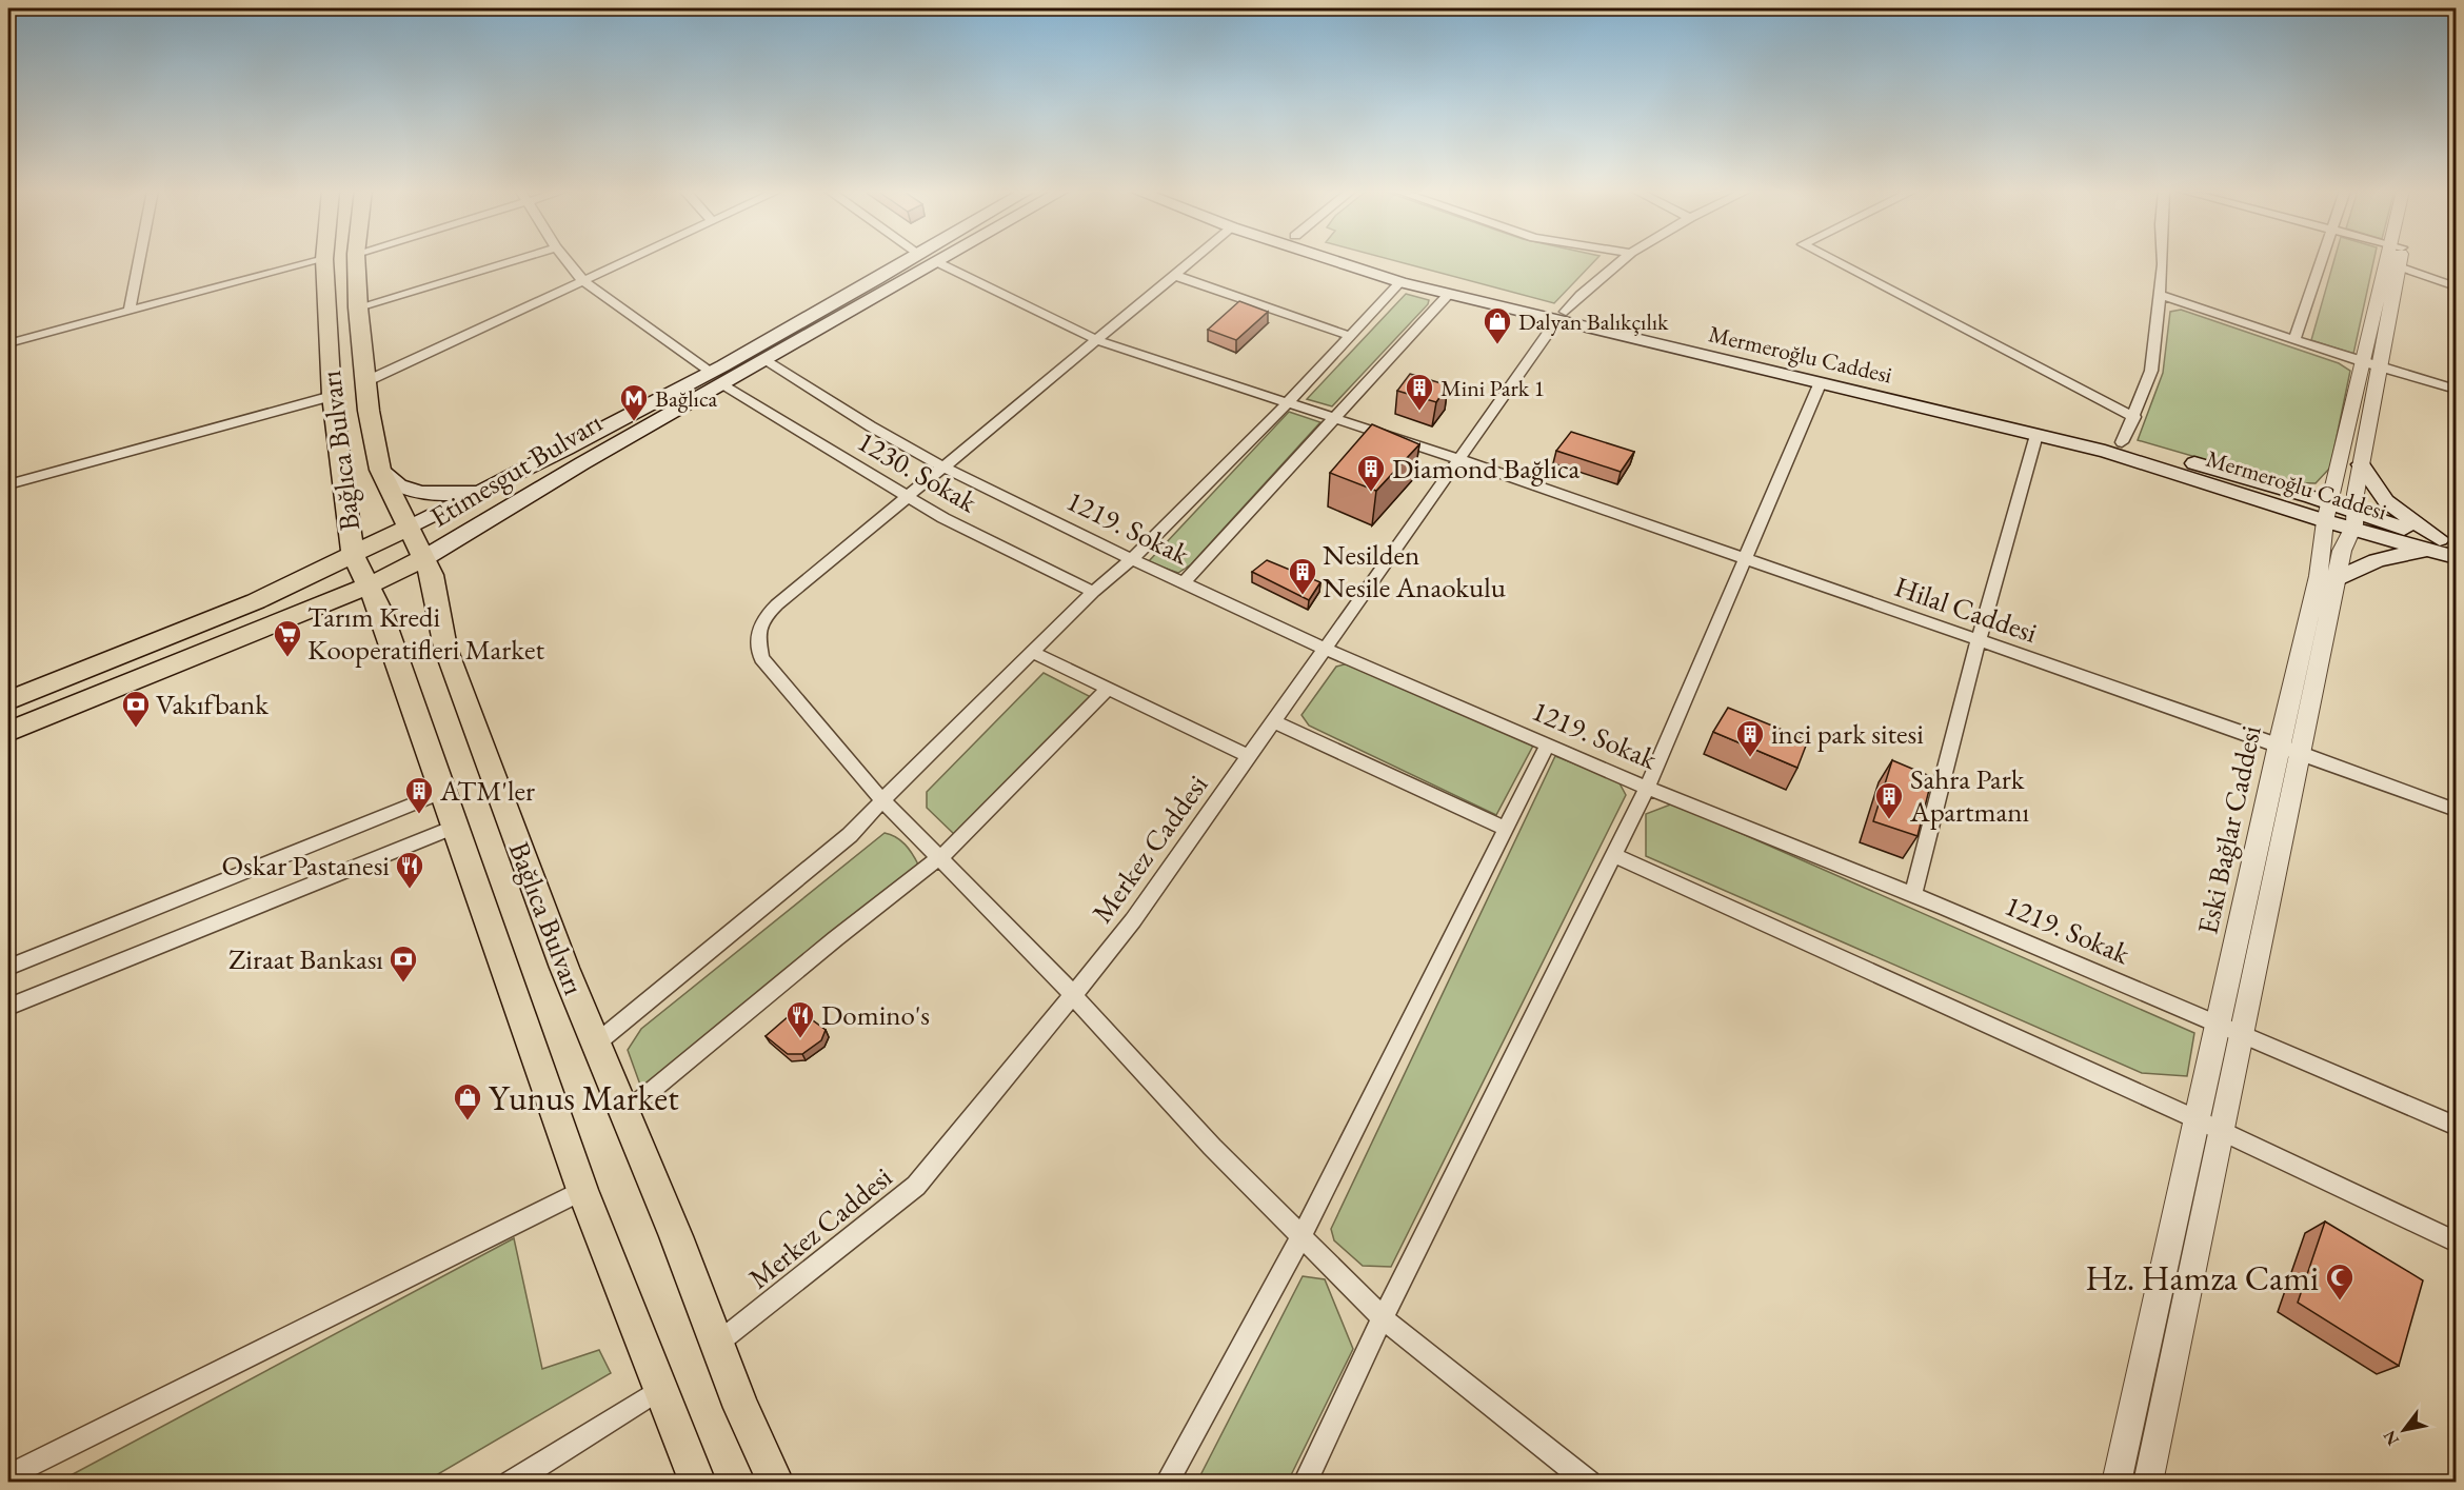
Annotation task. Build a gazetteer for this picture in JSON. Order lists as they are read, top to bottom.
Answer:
{
  "streets": {
    "main road": ["Mermeroğlu Caddesi", "Bağlıca Bulvarı", "Etimesgut Bulvarı"],
    "street": [
      "1230. Sokak",
      "1219. Sokak",
      "Hilal Caddesi",
      "Eski Bağlar Caddesi",
      "Merkez Caddesi"
    ]
  },
  "crossings": [
    ["Mermeroğlu Caddesi", "Eski Bağlar Caddesi"],
    ["Mermeroğlu Caddesi", "Merkez Caddesi"],
    ["Bağlıca Bulvarı", "Etimesgut Bulvarı"],
    ["Bağlıca Bulvarı", "Merkez Caddesi"],
    ["Etimesgut Bulvarı", "1230. Sokak"],
    ["Etimesgut Bulvarı", "1219. Sokak"],
    ["Etimesgut Bulvarı", "Hilal Caddesi"],
    ["1219. Sokak", "Merkez Caddesi"],
    ["Hilal Caddesi", "Eski Bağlar Caddesi"],
    ["Hilal Caddesi", "Merkez Caddesi"]
  ],
  "places": {
    "shop": ["Dalyan Balıkçılık", "Yunus Market"],
    "building": [
      "Mini Park 1",
      "Diamond Bağlıca",
      "Nesilden Nesile Anaokulu",
      "inci park sitesi",
      "ATM'ler",
      "Sahra Park Apartmanı"
    ],
    "metro station": ["Bağlıca"],
    "supermarket": ["Tarım Kredi Kooperatifleri Market"],
    "bank": ["Vakıfbank", "Ziraat Bankası"],
    "restaurant": ["Oskar Pastanesi", "Domino's"],
    "mosque": ["Hz. Hamza Cami"]
  },
  "north": "bottom left"
}
